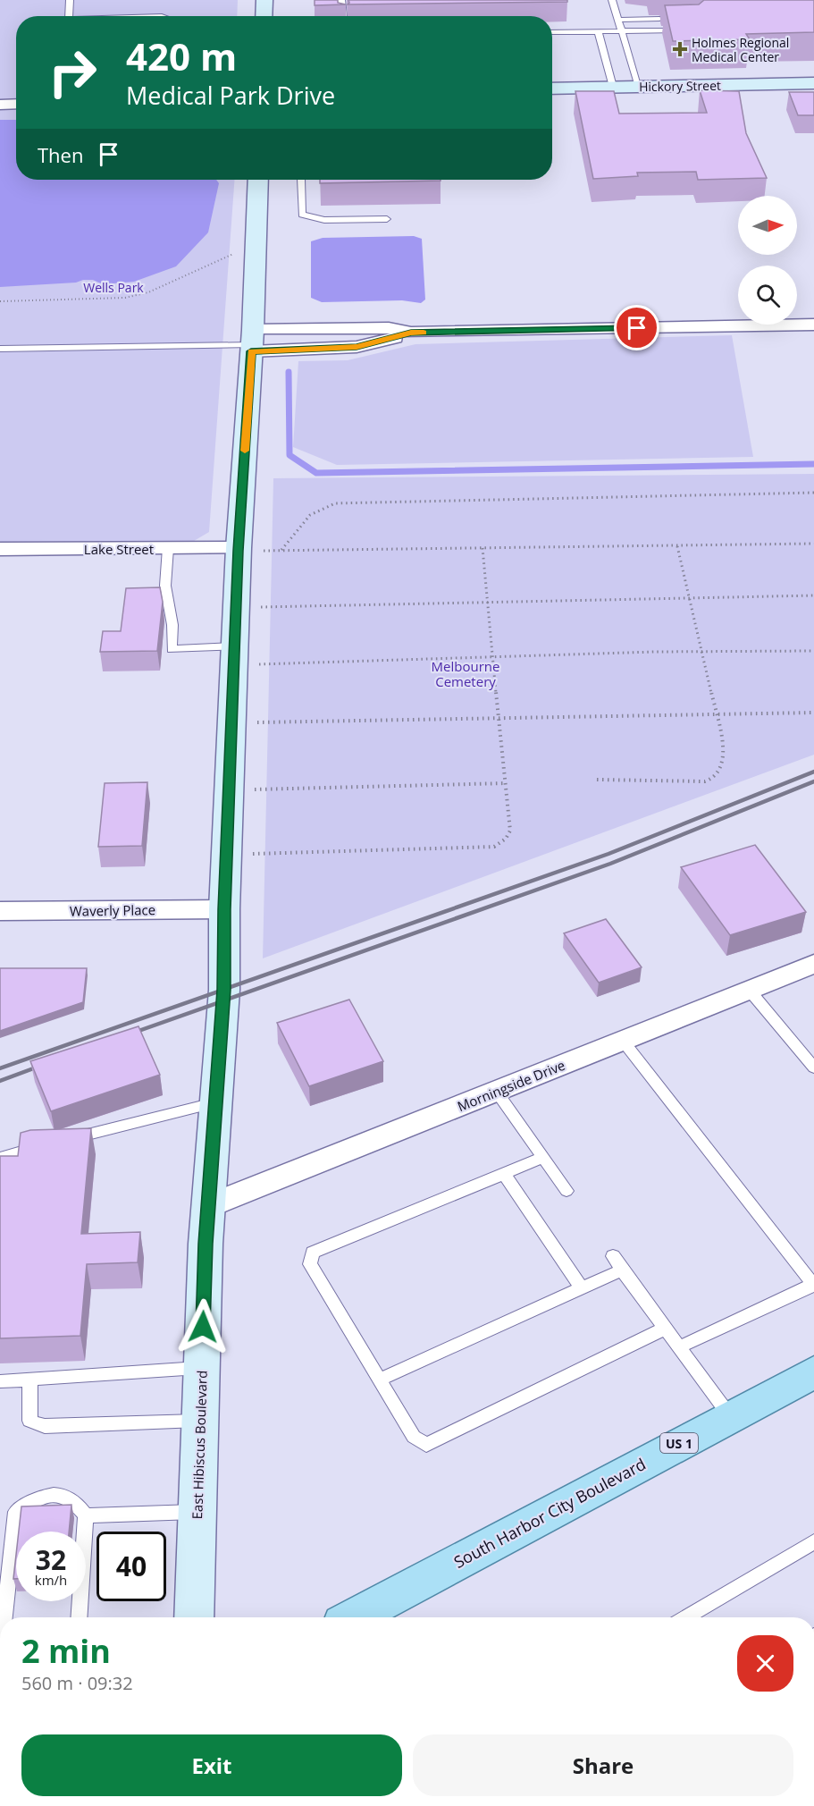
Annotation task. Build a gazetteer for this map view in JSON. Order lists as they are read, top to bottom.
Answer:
{
  "streets": {
    "main road": ["US 1", "South Harbor City Boulevard"],
    "street": [
      "Hickory Street",
      "Lake Street",
      "Waverly Place",
      "Morningside Drive",
      "East Hibiscus Boulevard"
    ]
  },
  "crossings": [
    ["Lake Street", "East Hibiscus Boulevard"],
    ["Waverly Place", "East Hibiscus Boulevard"],
    ["Morningside Drive", "East Hibiscus Boulevard"]
  ],
  "parks": ["Wells Park", "Melbourne Cemetery"],
  "places": {
    "health": ["Holmes Regional Medical Center"]
  },
  "north": "right",
  "page": {
    "turn": ["420 m", "Medical Park Drive"],
    "then": "Then",
    "speed": "32 km/h",
    "limit": "40",
    "heading": ["2 min", "560 m · 09:32"],
    "buttons": ["Exit", "Share"]
  }
}
